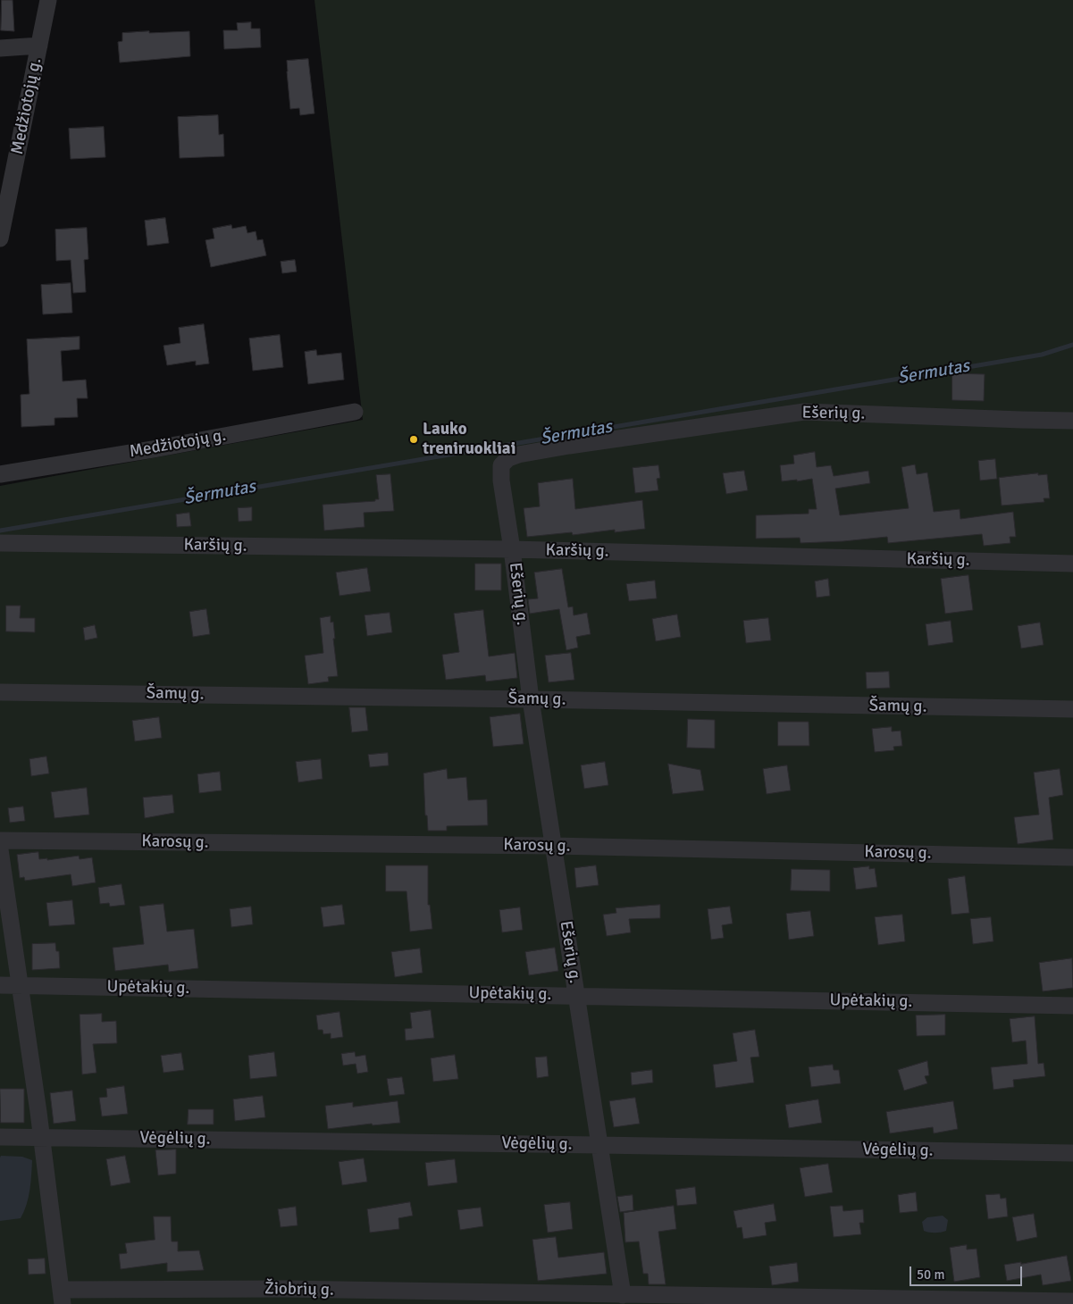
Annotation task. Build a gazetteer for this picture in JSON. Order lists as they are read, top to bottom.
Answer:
{
  "streets": {
    "street": [
      "Medžiotojų g.",
      "Ešerių g.",
      "Karšių g.",
      "Šamų g.",
      "Karosų g.",
      "Upėtakių g.",
      "Vėgėlių g.",
      "Žiobrių g."
    ]
  },
  "crossings": [
    ["Ešerių g.", "Karšių g."],
    ["Ešerių g.", "Šamų g."],
    ["Ešerių g.", "Karosų g."],
    ["Ešerių g.", "Upėtakių g."],
    ["Ešerių g.", "Vėgėlių g."],
    ["Ešerių g.", "Žiobrių g."]
  ],
  "water": ["Šermutas"],
  "places": ["Lauko treniruokliai"],
  "scale_bar": "50 m"
}
